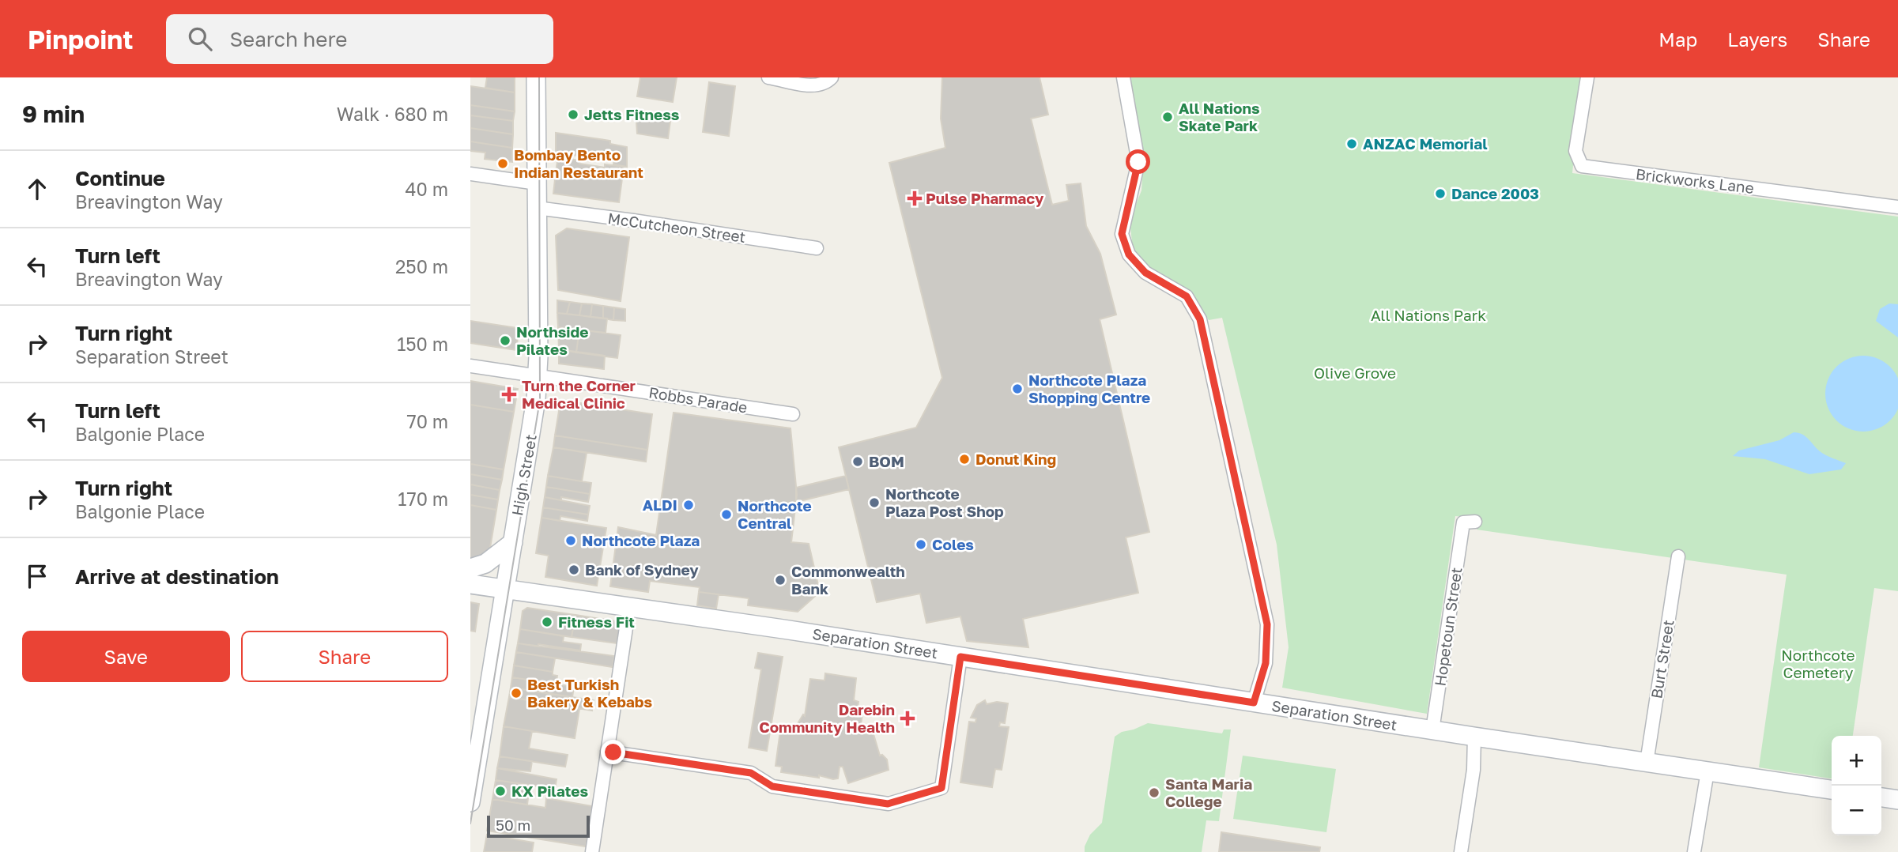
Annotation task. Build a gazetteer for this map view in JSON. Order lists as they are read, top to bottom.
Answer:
{
  "streets": {
    "street": [
      "Brickworks Lane",
      "McCutcheon Street",
      "Robbs Parade",
      "High Street",
      "Hopetoun Street",
      "Separation Street",
      "Burt Street"
    ]
  },
  "crossings": [
    ["McCutcheon Street", "High Street"],
    ["Robbs Parade", "High Street"],
    ["High Street", "Separation Street"],
    ["Hopetoun Street", "Separation Street"],
    ["Separation Street", "Burt Street"]
  ],
  "parks": ["All Nations Park", "Olive Grove", "Northcote Cemetery"],
  "places": {
    "other": [
      "Jetts Fitness",
      "All Nations Skate Park",
      "ANZAC Memorial",
      "Bombay Bento Indian Restaurant",
      "Dance 2003",
      "Northside Pilates",
      "Northcote Plaza Shopping Centre",
      "Donut King",
      "BOM",
      "Northcote Plaza Post Shop",
      "ALDI",
      "Northcote Central",
      "Northcote Plaza",
      "Coles",
      "Bank of Sydney",
      "Commonwealth Bank",
      "Fitness Fit",
      "Best Turkish Bakery & Kebabs",
      "KX Pilates",
      "Santa Maria College"
    ],
    "health": ["Pulse Pharmacy", "Turn the Corner Medical Clinic", "Darebin Community Health"]
  },
  "scale_bar": "50 m",
  "page": {
    "header": "Pinpoint",
    "search": "Search here",
    "nav": ["Map", "Layers", "Share"],
    "heading": ["9 min", "Walk · 680 m"],
    "list": [
      ["Continue", "Breavington Way", "40 m"],
      ["Turn left", "Breavington Way", "250 m"],
      ["Turn right", "Separation Street", "150 m"],
      ["Turn left", "Balgonie Place", "70 m"],
      ["Turn right", "Balgonie Place", "170 m"],
      "Arrive at destination"
    ],
    "buttons": ["Save", "Share"],
    "map_buttons": ["+", "−"],
    "scale": "50 m"
  }
}
